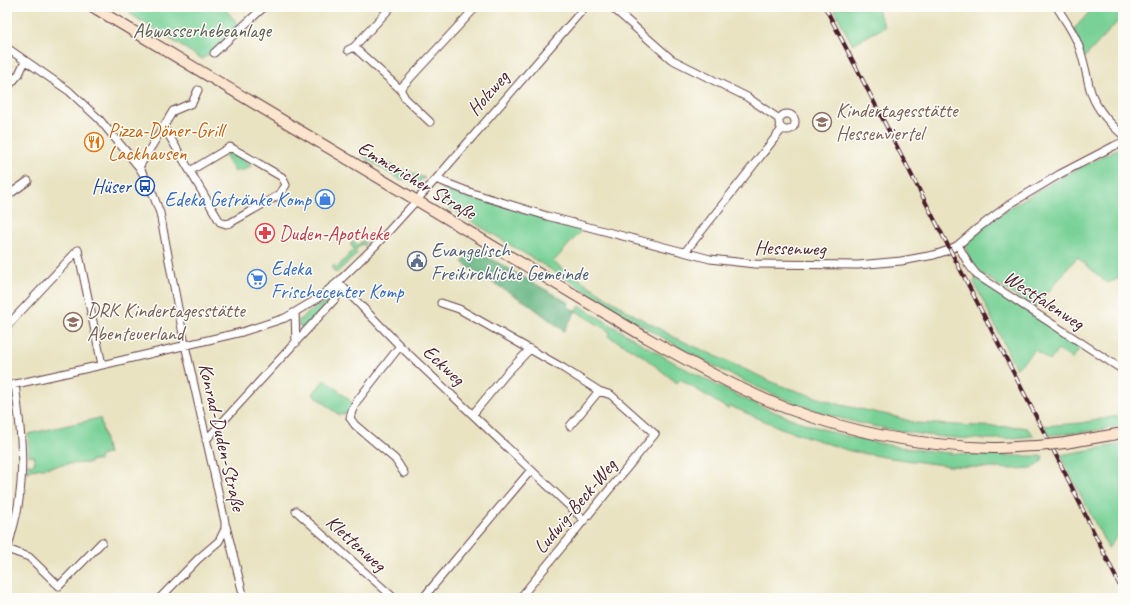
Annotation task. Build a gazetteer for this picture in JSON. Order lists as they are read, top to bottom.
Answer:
{
  "streets": {
    "main road": ["Emmericher Straße"],
    "street": [
      "Holzweg",
      "Hessenweg",
      "Westfalenweg",
      "Eckweg",
      "Konrad-Duden-Straße",
      "Ludwig-Beck-Weg",
      "Klettenweg"
    ]
  },
  "crossings": [
    ["Holzweg", "Emmericher Straße"],
    ["Holzweg", "Hessenweg"],
    ["Holzweg", "Eckweg"],
    ["Holzweg", "Konrad-Duden-Straße"],
    ["Hessenweg", "Westfalenweg"],
    ["Eckweg", "Ludwig-Beck-Weg"]
  ],
  "parks": ["Abwasserhebeanlage"],
  "places": {
    "school or university": ["Kindertagesstätte Hessenviertel", "DRK Kindertagesstätte Abenteuerland"],
    "restaurant": ["Pizza-Döner-Grill Lackhausen"],
    "bus stop": ["Hüser"],
    "shop": ["Edeka Getränke Komp"],
    "pharmacy": ["Duden-Apotheke"],
    "public building": ["Evangelisch Freikirchliche Gemeinde"],
    "supermarket": ["Edeka Frischecenter Komp"]
  }
}
